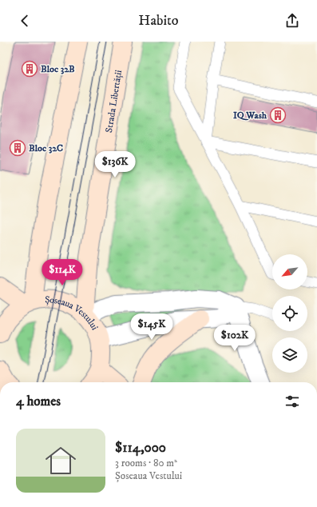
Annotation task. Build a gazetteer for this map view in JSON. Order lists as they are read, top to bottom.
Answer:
{
  "streets": {
    "main road": ["Strada Libertății", "Șoseaua Vestului"]
  },
  "crossings": [
    ["Strada Libertății", "Șoseaua Vestului"]
  ],
  "places": {
    "building": ["Bloc 32B", "IQ Wash", "Bloc 32C"]
  },
  "north": "bottom left",
  "page": {
    "header": "Habito",
    "price": [
      "$136K",
      "$114K",
      "$145K",
      "$102K"
    ],
    "heading": "4 homes",
    "list": [
      {
        "name": "$114,000",
        "note": "3 rooms · 80 m² · Șoseaua Vestului"
      }
    ]
  }
}
